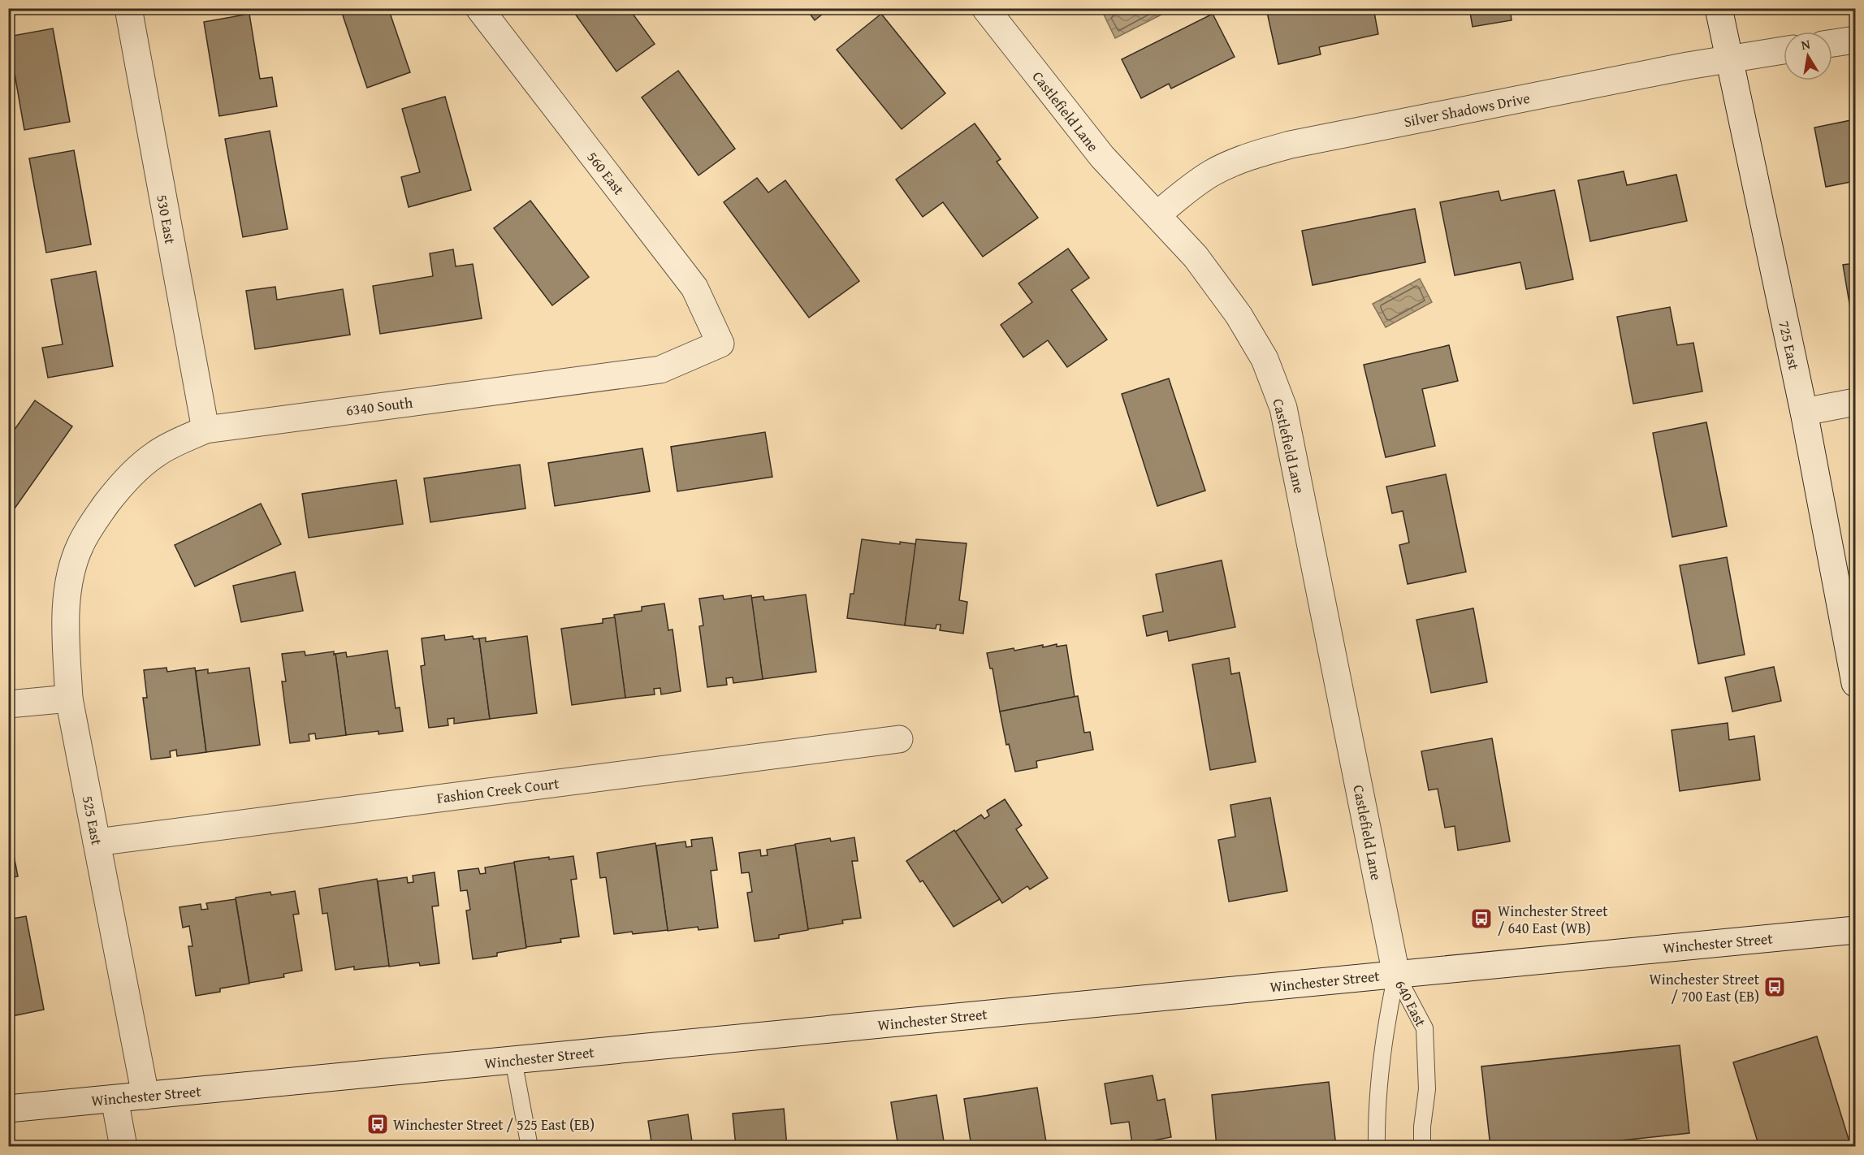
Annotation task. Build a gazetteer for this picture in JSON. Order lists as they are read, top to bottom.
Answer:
{
  "streets": {
    "street": [
      "Silver Shadows Drive",
      "Castlefield Lane",
      "560 East",
      "530 East",
      "725 East",
      "6340 South",
      "Fashion Creek Court",
      "525 East",
      "Winchester Street"
    ],
    "lane": ["640 East"]
  },
  "crossings": [
    ["Silver Shadows Drive", "Castlefield Lane"],
    ["Silver Shadows Drive", "725 East"],
    ["Castlefield Lane", "Winchester Street"],
    ["Castlefield Lane", "640 East"],
    ["560 East", "6340 South"],
    ["530 East", "6340 South"],
    ["6340 South", "525 East"],
    ["Fashion Creek Court", "525 East"],
    ["525 East", "Winchester Street"],
    ["Winchester Street", "640 East"]
  ],
  "places": {
    "bus stop": ["Winchester Street / 640 East (WB)", "Winchester Street / 700 East (EB)", "Winchester Street / 525 East (EB)"]
  },
  "north": "top"
}
